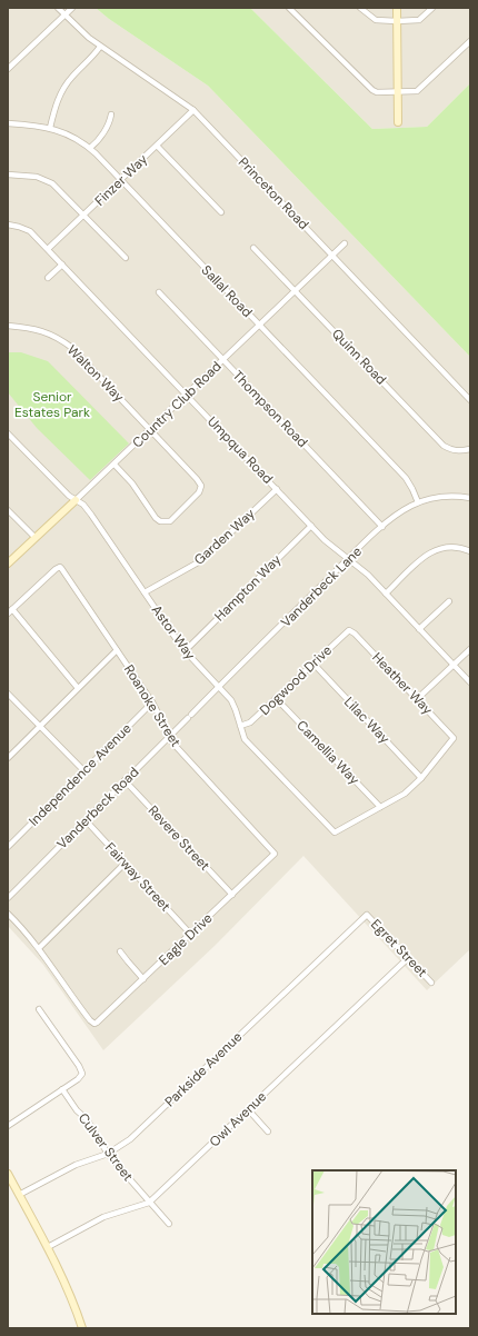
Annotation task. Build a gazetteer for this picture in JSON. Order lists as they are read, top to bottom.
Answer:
{
  "streets": {
    "street": [
      "Finzer Way",
      "Princeton Road",
      "Sallal Road",
      "Quinn Road",
      "Walton Way",
      "Country Club Road",
      "Thompson Road",
      "Umpqua Road",
      "Garden Way",
      "Vanderbeck Lane",
      "Hampton Way",
      "Astor Way",
      "Dogwood Drive",
      "Heather Way",
      "Roanoke Street",
      "Lilac Way",
      "Camellia Way",
      "Independence Avenue",
      "Vanderbeck Road",
      "Revere Street",
      "Fairway Street",
      "Eagle Drive",
      "Egret Street",
      "Parkside Avenue",
      "Owl Avenue",
      "Culver Street"
    ]
  },
  "crossings": [
    ["Finzer Way", "Princeton Road"],
    ["Finzer Way", "Sallal Road"],
    ["Finzer Way", "Umpqua Road"],
    ["Princeton Road", "Country Club Road"],
    ["Sallal Road", "Country Club Road"],
    ["Sallal Road", "Vanderbeck Lane"],
    ["Quinn Road", "Country Club Road"],
    ["Walton Way", "Country Club Road"],
    ["Country Club Road", "Thompson Road"],
    ["Country Club Road", "Umpqua Road"],
    ["Country Club Road", "Astor Way"],
    ["Thompson Road", "Vanderbeck Lane"],
    ["Umpqua Road", "Garden Way"],
    ["Umpqua Road", "Vanderbeck Lane"],
    ["Umpqua Road", "Hampton Way"],
    ["Garden Way", "Astor Way"],
    ["Vanderbeck Lane", "Astor Way"],
    ["Vanderbeck Lane", "Vanderbeck Road"],
    ["Hampton Way", "Astor Way"],
    ["Astor Way", "Dogwood Drive"],
    ["Astor Way", "Camellia Way"],
    ["Dogwood Drive", "Heather Way"],
    ["Dogwood Drive", "Lilac Way"],
    ["Dogwood Drive", "Camellia Way"],
    ["Heather Way", "Lilac Way"],
    ["Roanoke Street", "Independence Avenue"],
    ["Roanoke Street", "Vanderbeck Road"],
    ["Roanoke Street", "Eagle Drive"],
    ["Vanderbeck Road", "Revere Street"],
    ["Vanderbeck Road", "Fairway Street"],
    ["Revere Street", "Eagle Drive"],
    ["Fairway Street", "Eagle Drive"],
    ["Egret Street", "Parkside Avenue"],
    ["Egret Street", "Owl Avenue"],
    ["Parkside Avenue", "Culver Street"],
    ["Owl Avenue", "Culver Street"]
  ],
  "parks": ["Senior Estates Park"]
}
